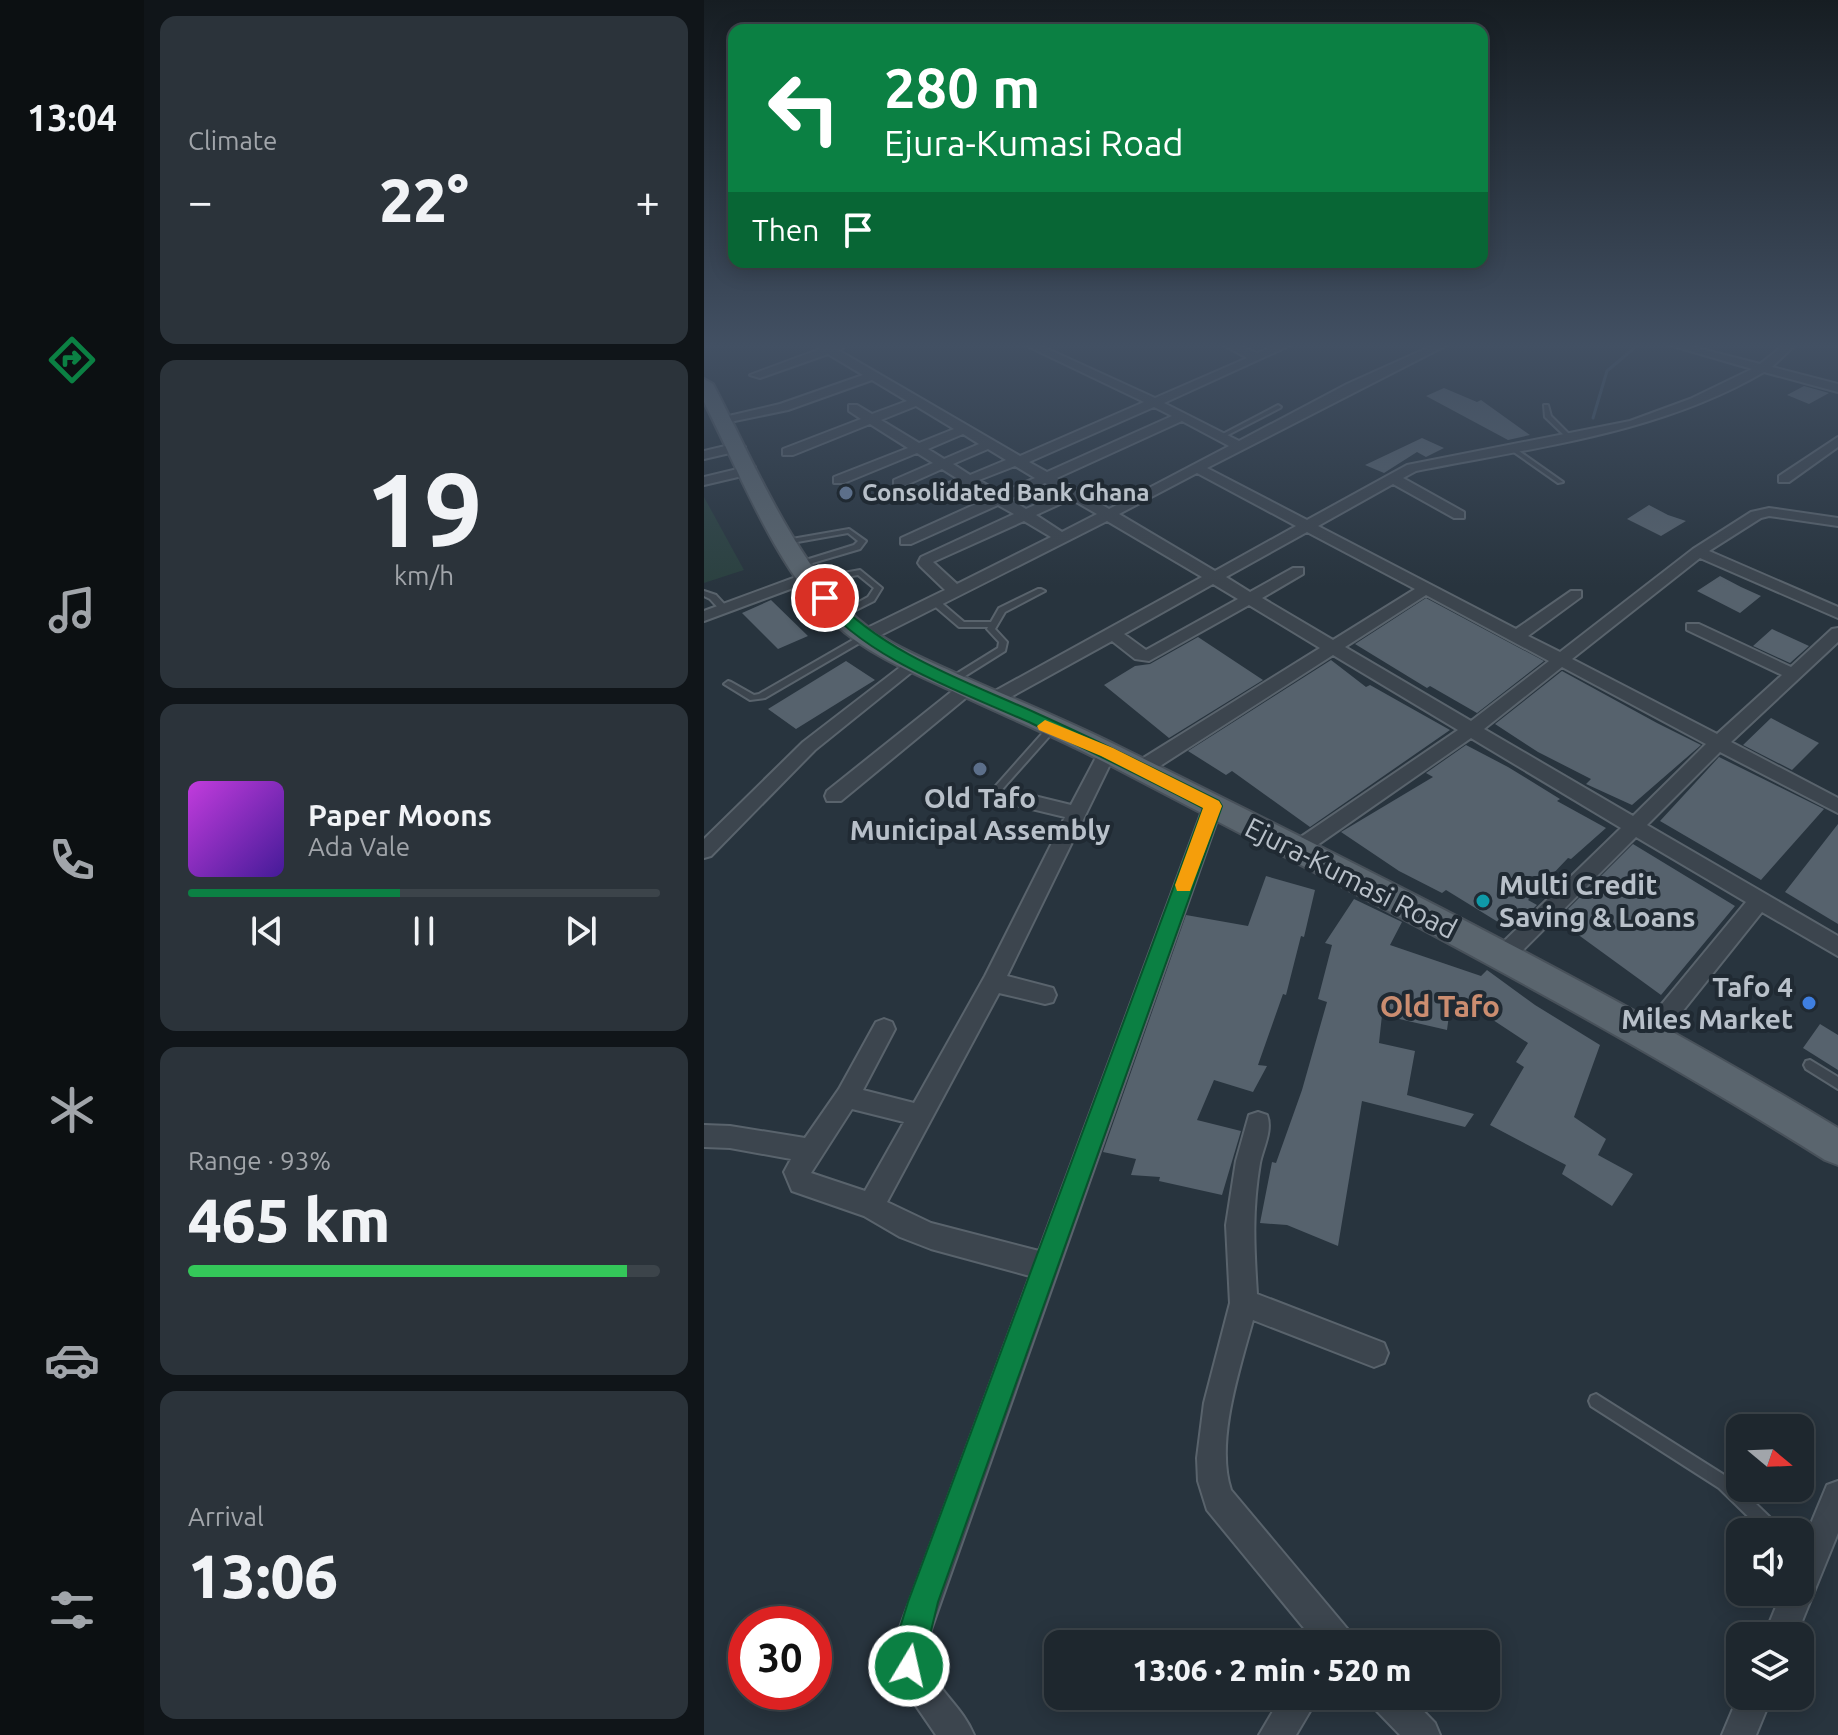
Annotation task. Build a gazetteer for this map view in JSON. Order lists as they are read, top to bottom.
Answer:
{
  "streets": {
    "main road": ["Ejura-Kumasi Road"]
  },
  "districts": ["Old Tafo"],
  "places": [
    "Consolidated Bank Ghana",
    "Old Tafo Municipal Assembly",
    "Multi Credit Saving & Loans",
    "Tafo 4 Miles Market"
  ],
  "north": "right",
  "page": {
    "tabs": "13:04",
    "tile": [
      "Climate",
      ["19", "km/h"],
      ["Range · 93%", "465 km"],
      ["Arrival", "13:06"]
    ],
    "turn": ["280 m", "Ejura-Kumasi Road"],
    "heat": ["−", "22°", "+"],
    "then": "Then",
    "song": ["Paper Moons", "Ada Vale"],
    "limit": "30",
    "trip": "13:06 · 2 min · 520 m"
  }
}
